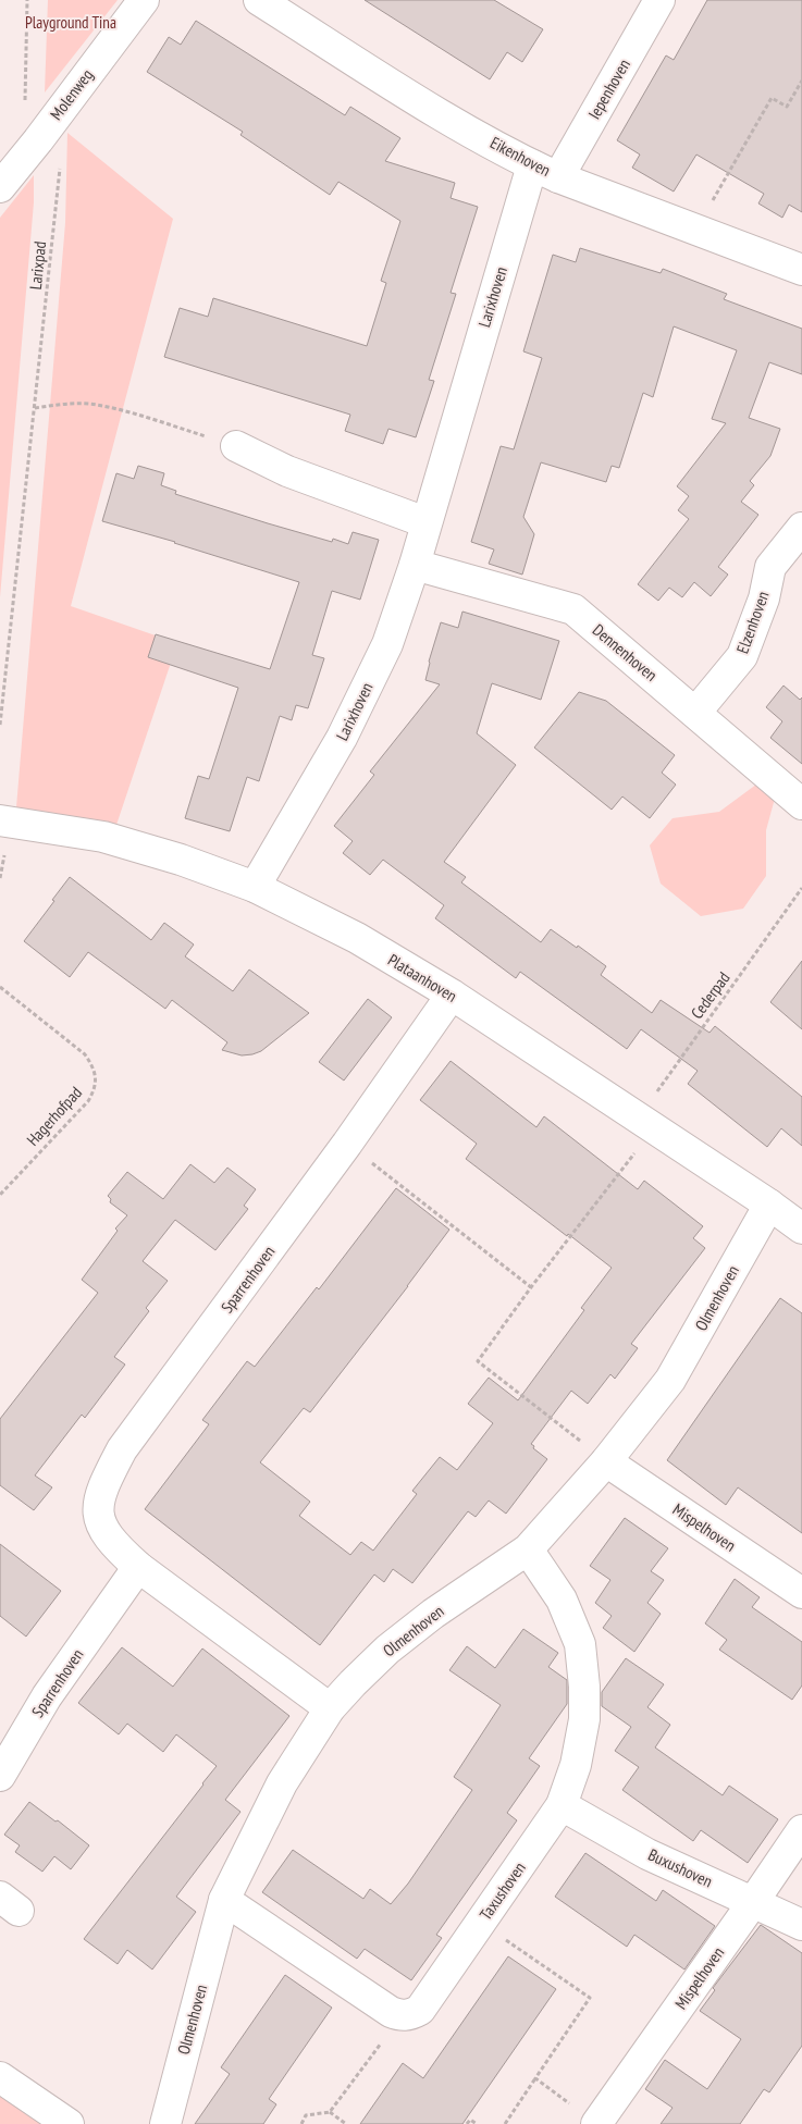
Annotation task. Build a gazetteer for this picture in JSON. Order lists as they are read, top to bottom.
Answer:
{
  "streets": {
    "street": [
      "Iepenhoven",
      "Molenweg",
      "Eikenhoven",
      "Larixhoven",
      "Elzenhoven",
      "Dennenhoven",
      "Plataanhoven",
      "Sparrenhoven",
      "Olmenhoven",
      "Mispelhoven",
      "Buxushoven",
      "Taxushoven"
    ],
    "path": ["Larixpad", "Cederpad", "Hagerhofpad"]
  },
  "crossings": [
    ["Iepenhoven", "Eikenhoven"],
    ["Molenweg", "Larixpad"],
    ["Eikenhoven", "Larixhoven"],
    ["Larixhoven", "Dennenhoven"],
    ["Larixhoven", "Plataanhoven"],
    ["Elzenhoven", "Dennenhoven"],
    ["Plataanhoven", "Cederpad"],
    ["Plataanhoven", "Sparrenhoven"],
    ["Plataanhoven", "Olmenhoven"],
    ["Cederpad", "Olmenhoven"],
    ["Cederpad", "Mispelhoven"],
    ["Sparrenhoven", "Olmenhoven"],
    ["Olmenhoven", "Mispelhoven"],
    ["Olmenhoven", "Taxushoven"],
    ["Mispelhoven", "Buxushoven"],
    ["Buxushoven", "Taxushoven"]
  ],
  "parks": ["Playground Tina"]
}
